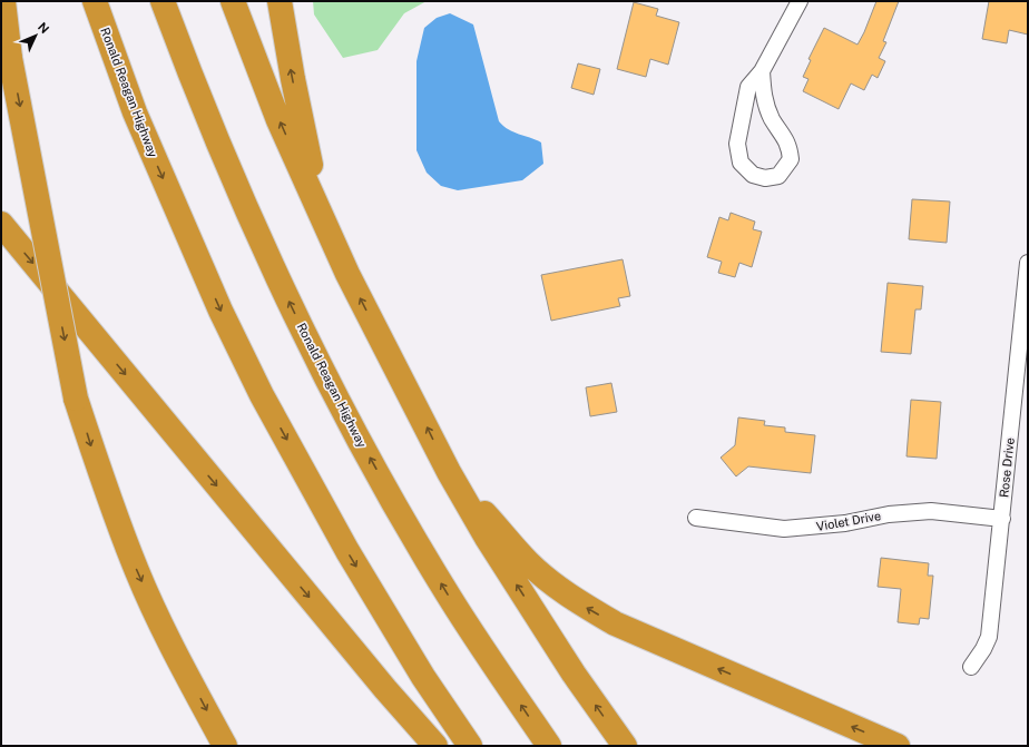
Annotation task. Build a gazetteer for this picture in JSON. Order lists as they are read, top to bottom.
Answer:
{
  "streets": {
    "highway": ["Ronald Reagan Highway"],
    "street": ["Rose Drive", "Violet Drive"]
  },
  "crossings": [
    ["Rose Drive", "Violet Drive"]
  ],
  "north": "top right"
}
